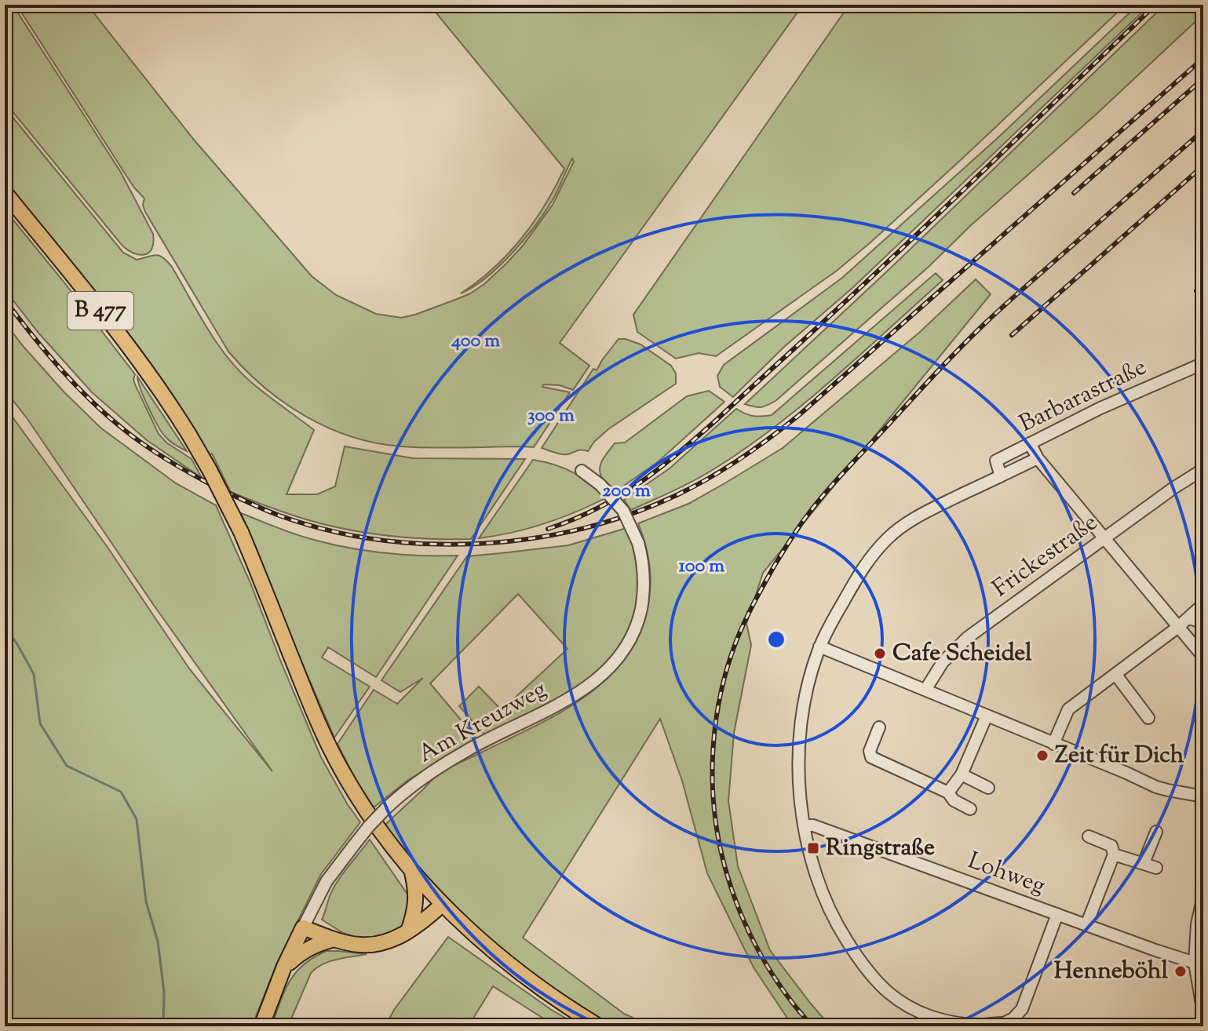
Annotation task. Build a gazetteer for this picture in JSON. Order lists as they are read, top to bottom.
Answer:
{
  "streets": {
    "main road": ["B 477"],
    "street": [
      "Barbarastraße",
      "Frickestraße",
      "Am Kreuzweg",
      "Lohweg"
    ]
  },
  "places": {
    "other": ["Cafe Scheidel", "Zeit für Dich", "Henneböhl"],
    "transit": ["Ringstraße"]
  },
  "rings": [
    "400 m",
    "300 m",
    "200 m",
    "100 m"
  ]
}
